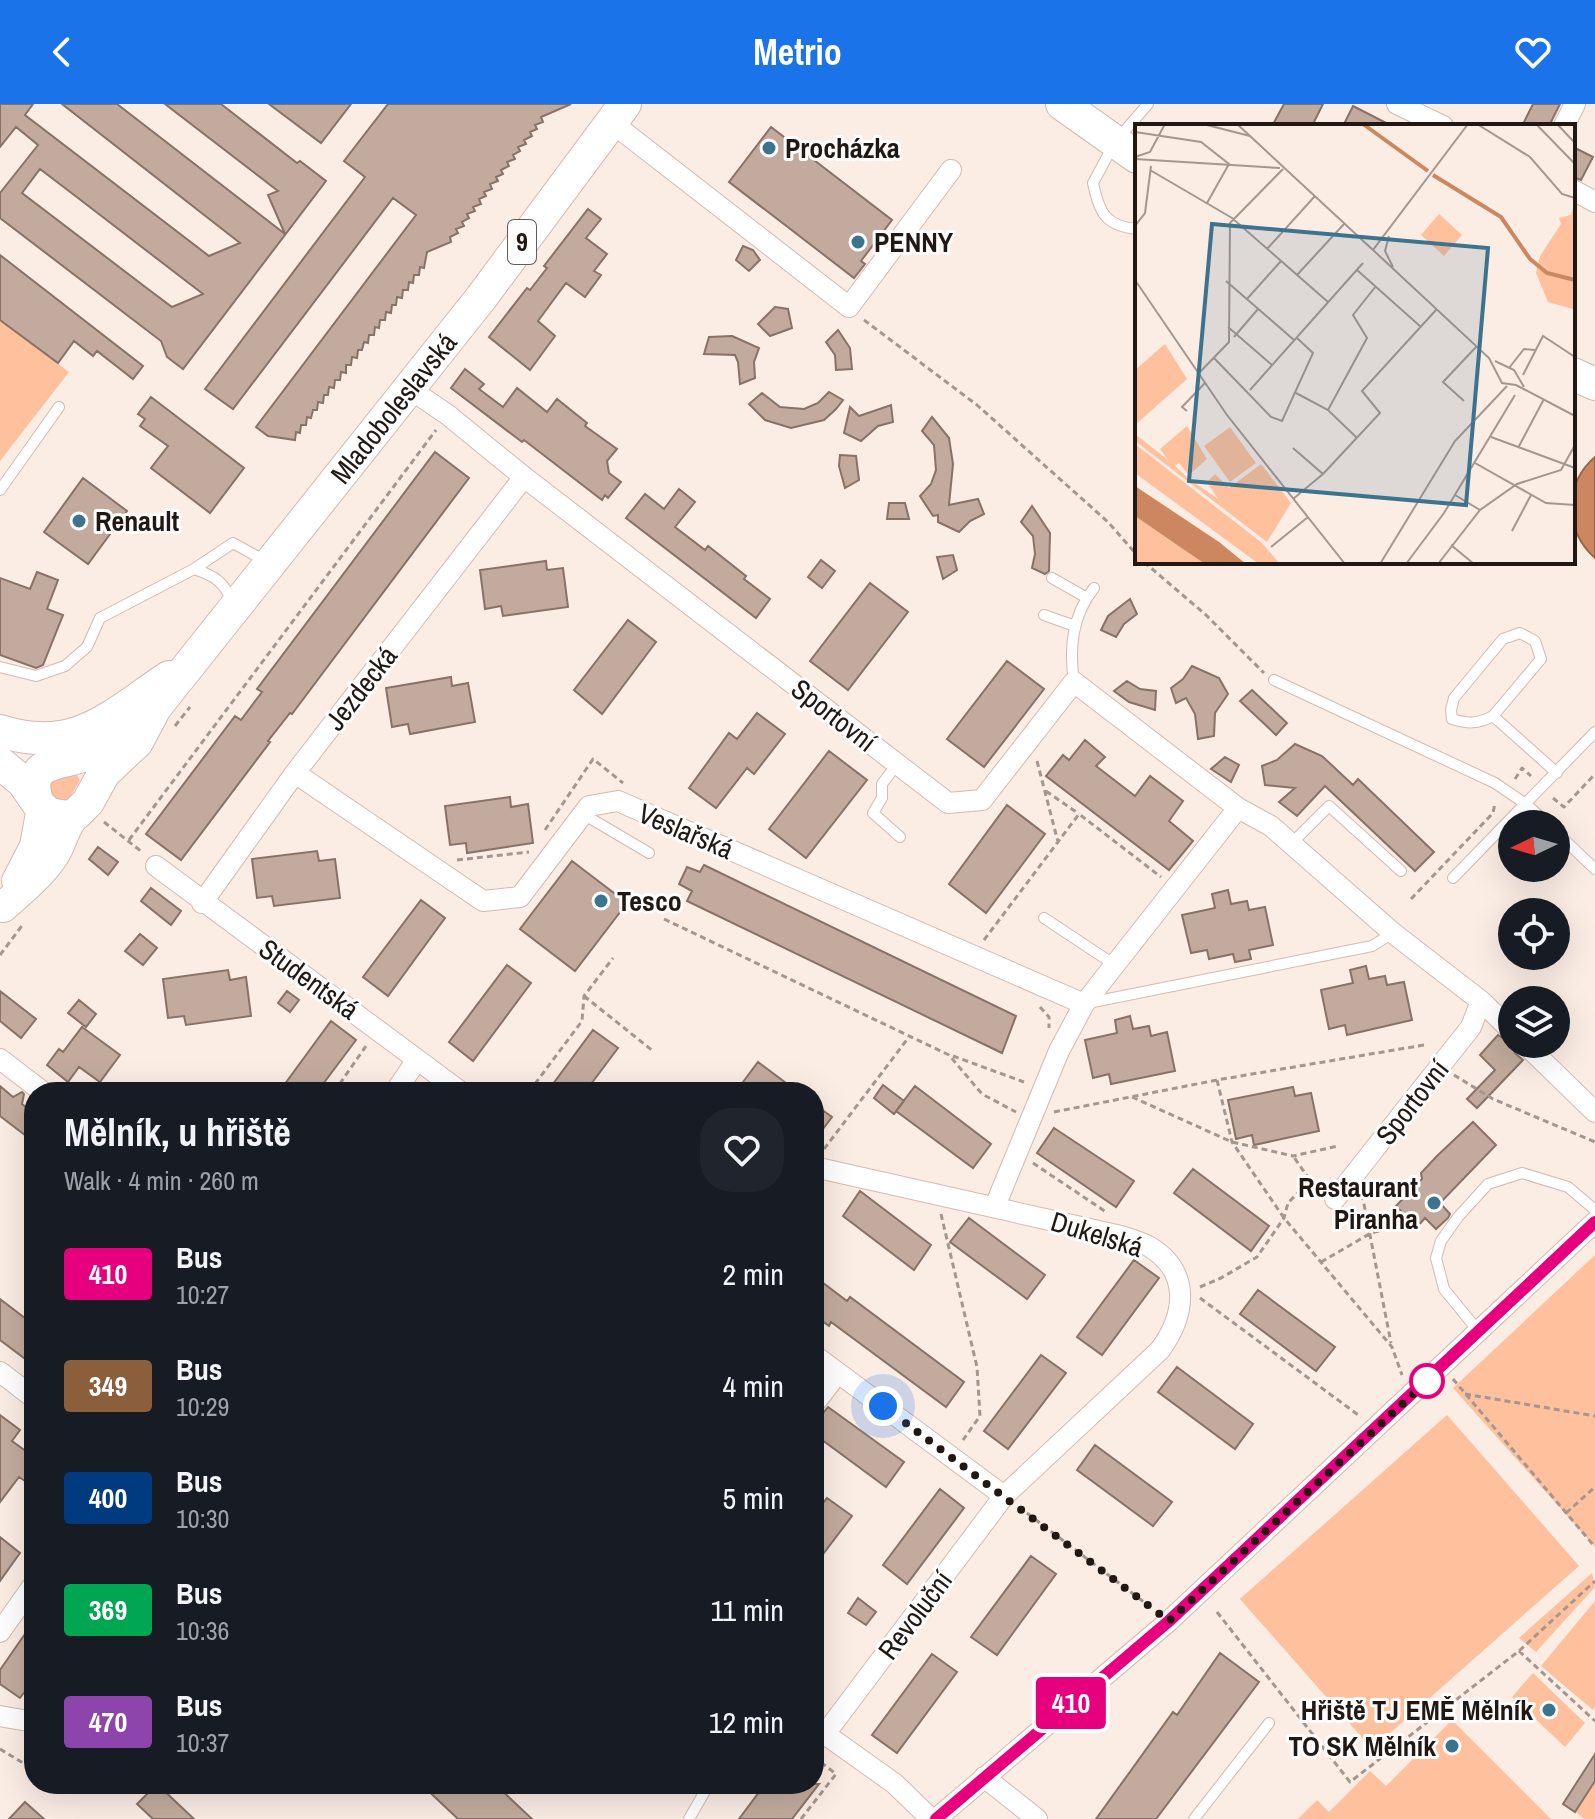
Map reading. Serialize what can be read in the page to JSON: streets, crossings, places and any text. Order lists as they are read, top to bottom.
{
  "streets": {
    "main road": ["9", "Mladoboleslavská"],
    "street": [
      "Jezdecká",
      "Sportovní",
      "Veslařská",
      "Studentská",
      "Dukelská",
      "Revoluční"
    ]
  },
  "crossings": [
    ["9", "Mladoboleslavská"],
    ["Mladoboleslavská", "Sportovní"],
    ["Jezdecká", "Sportovní"],
    ["Jezdecká", "Studentská"]
  ],
  "places": [
    "Procházka",
    "PENNY",
    "Renault",
    "Tesco",
    "Restaurant Piranha",
    "Hřiště TJ EMĚ Mělník",
    "TO SK Mělník"
  ],
  "lines": ["bus line 410"],
  "north": "left",
  "page": {
    "header": "Metrio",
    "on_map": "410",
    "heading": ["Mělník, u hřiště", "Walk · 4 min · 260 m"],
    "list": [
      {
        "mark": "410",
        "name": "Bus",
        "note": "10:27",
        "value": "2 min"
      },
      {
        "mark": "349",
        "name": "Bus",
        "note": "10:29",
        "value": "4 min"
      },
      {
        "mark": "400",
        "name": "Bus",
        "note": "10:30",
        "value": "5 min"
      },
      {
        "mark": "369",
        "name": "Bus",
        "note": "10:36",
        "value": "11 min"
      },
      {
        "mark": "470",
        "name": "Bus",
        "note": "10:37",
        "value": "12 min"
      }
    ]
  }
}
